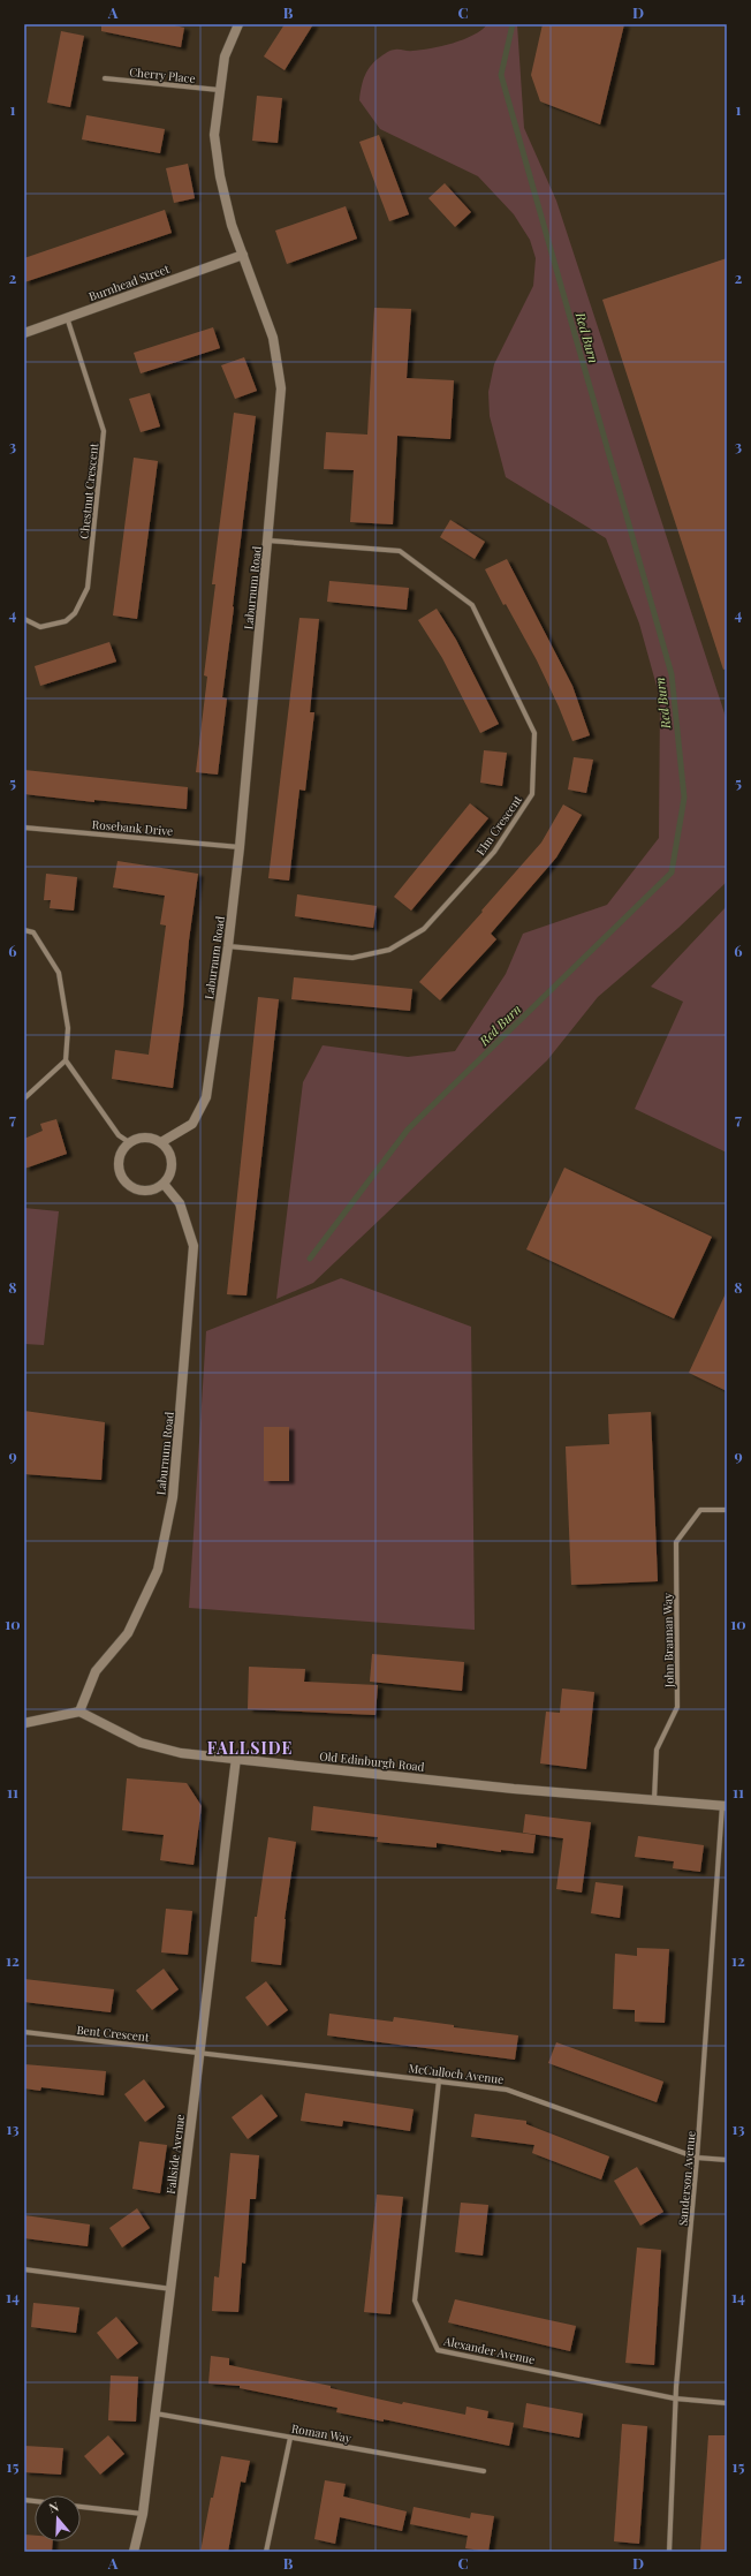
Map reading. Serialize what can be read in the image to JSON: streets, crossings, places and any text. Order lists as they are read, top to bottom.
{
  "streets": {
    "street": [
      "Cherry Place",
      "Burnhead Street",
      "Chestnut Crescent",
      "Laburnum Road",
      "Elm Crescent",
      "Rosebank Drive",
      "John Brannan Way",
      "Old Edinburgh Road",
      "Bent Crescent",
      "McCulloch Avenue",
      "Fallside Avenue",
      "Sanderson Avenue",
      "Alexander Avenue",
      "Roman Way"
    ]
  },
  "crossings": [
    ["Cherry Place", "Laburnum Road"],
    ["Burnhead Street", "Chestnut Crescent"],
    ["Burnhead Street", "Laburnum Road"],
    ["Laburnum Road", "Elm Crescent"],
    ["Laburnum Road", "Rosebank Drive"],
    ["Laburnum Road", "Old Edinburgh Road"],
    ["John Brannan Way", "Old Edinburgh Road"],
    ["Old Edinburgh Road", "Fallside Avenue"],
    ["Old Edinburgh Road", "Sanderson Avenue"],
    ["Bent Crescent", "McCulloch Avenue"],
    ["Bent Crescent", "Fallside Avenue"],
    ["McCulloch Avenue", "Fallside Avenue"],
    ["McCulloch Avenue", "Sanderson Avenue"],
    ["McCulloch Avenue", "Alexander Avenue"],
    ["Fallside Avenue", "Roman Way"],
    ["Sanderson Avenue", "Alexander Avenue"]
  ],
  "districts": ["FALLSIDE"],
  "water": ["Red Burn"],
  "north": "top",
  "grid": {
    "columns": [
      "A",
      "B",
      "C",
      "D"
    ],
    "rows": [
      "1",
      "2",
      "3",
      "4",
      "5",
      "6",
      "7",
      "8",
      "9",
      "10",
      "11",
      "12",
      "13",
      "14",
      "15"
    ]
  }
}
